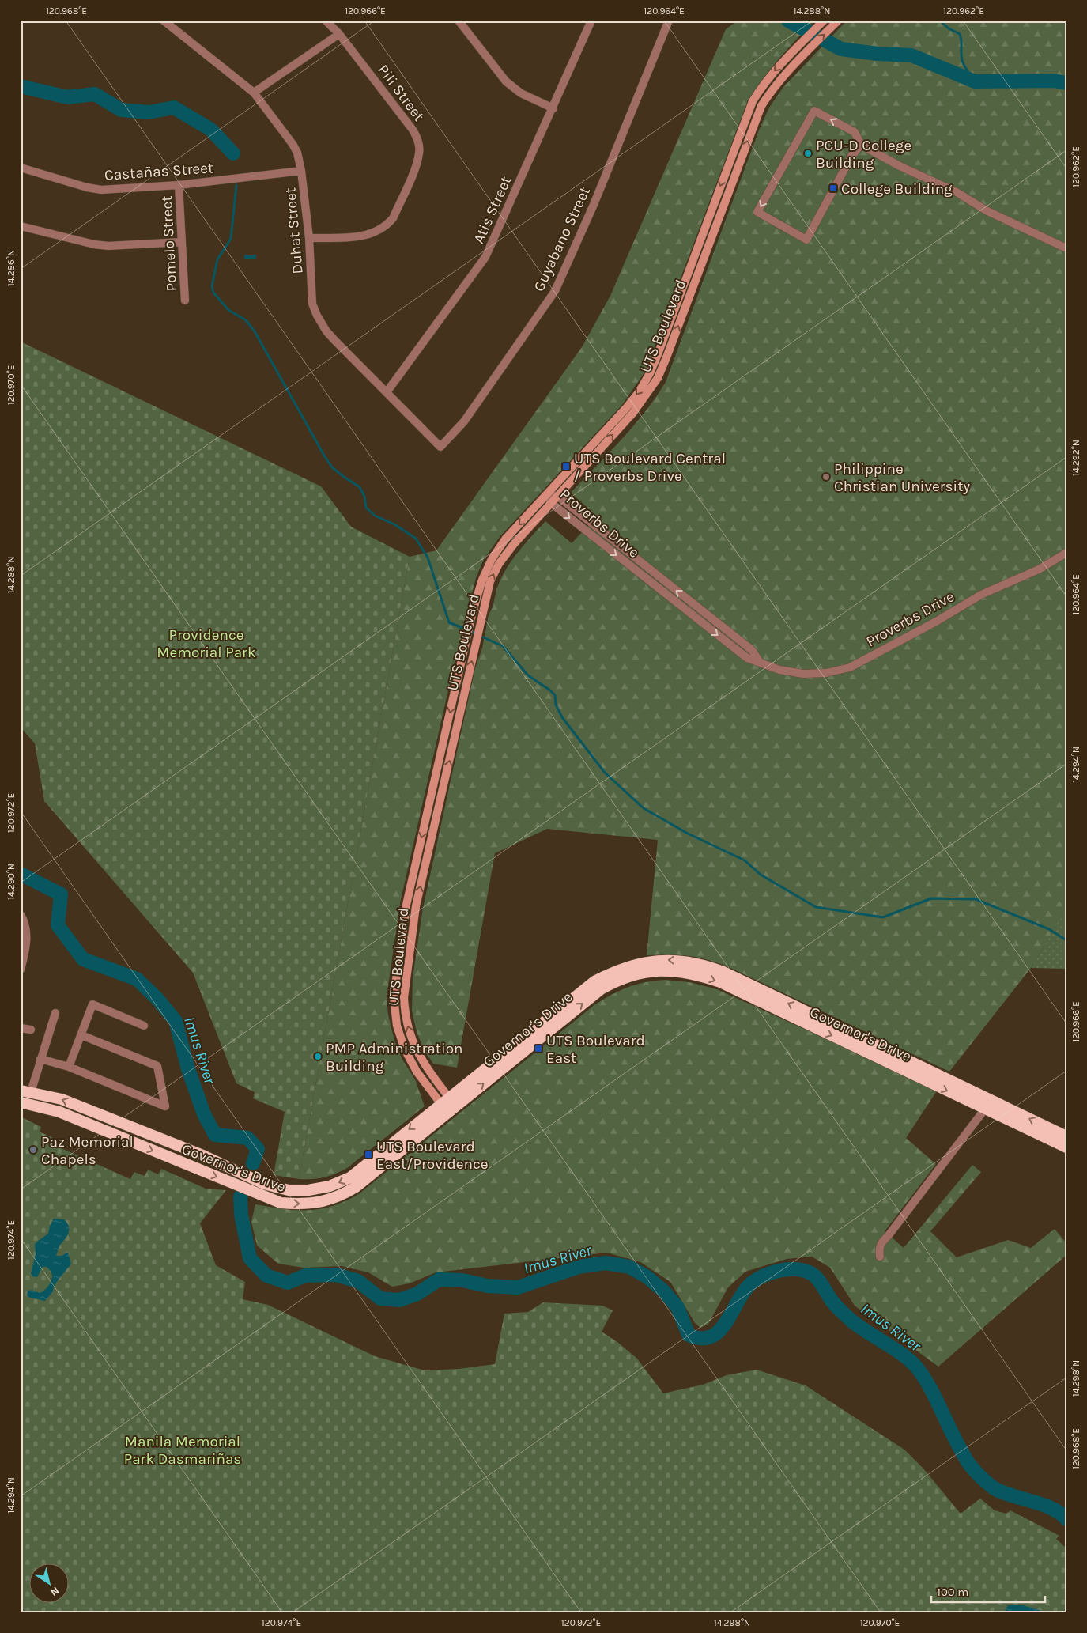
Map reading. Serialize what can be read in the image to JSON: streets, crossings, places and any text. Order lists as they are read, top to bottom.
{
  "streets": {
    "highway": ["Governor's Drive"],
    "main road": ["UTS Boulevard"],
    "street": [
      "Pili Street",
      "Castañas Street",
      "Atis Street",
      "Duhat Street",
      "Guyabano Street",
      "Pomelo Street",
      "Proverbs Drive"
    ]
  },
  "crossings": [
    ["Pili Street", "Duhat Street"],
    ["Castañas Street", "Duhat Street"],
    ["Castañas Street", "Pomelo Street"],
    ["Atis Street", "Duhat Street"],
    ["Duhat Street", "Guyabano Street"],
    ["UTS Boulevard", "Proverbs Drive"],
    ["UTS Boulevard", "Governor's Drive"]
  ],
  "water": ["Imus River"],
  "parks": ["Providence Memorial Park", "Manila Memorial Park Dasmariñas"],
  "places": {
    "other": [
      "PCU-D College Building",
      "Philippine Christian University",
      "PMP Administration Building",
      "Paz Memorial Chapels"
    ],
    "transit": [
      "College Building",
      "UTS Boulevard Central / Proverbs Drive",
      "UTS Boulevard East",
      "UTS Boulevard East/Providence"
    ]
  },
  "scale_bar": "100 m",
  "north": "bottom right",
  "coordinates": [
    "120.968°E",
    "120.966°E",
    "120.964°E",
    "14.288°N",
    "120.962°E",
    "14.286°N",
    "120.970°E",
    "14.292°N",
    "14.294°N",
    "120.972°E",
    "14.290°N",
    "120.974°E",
    "14.298°N"
  ]
}
